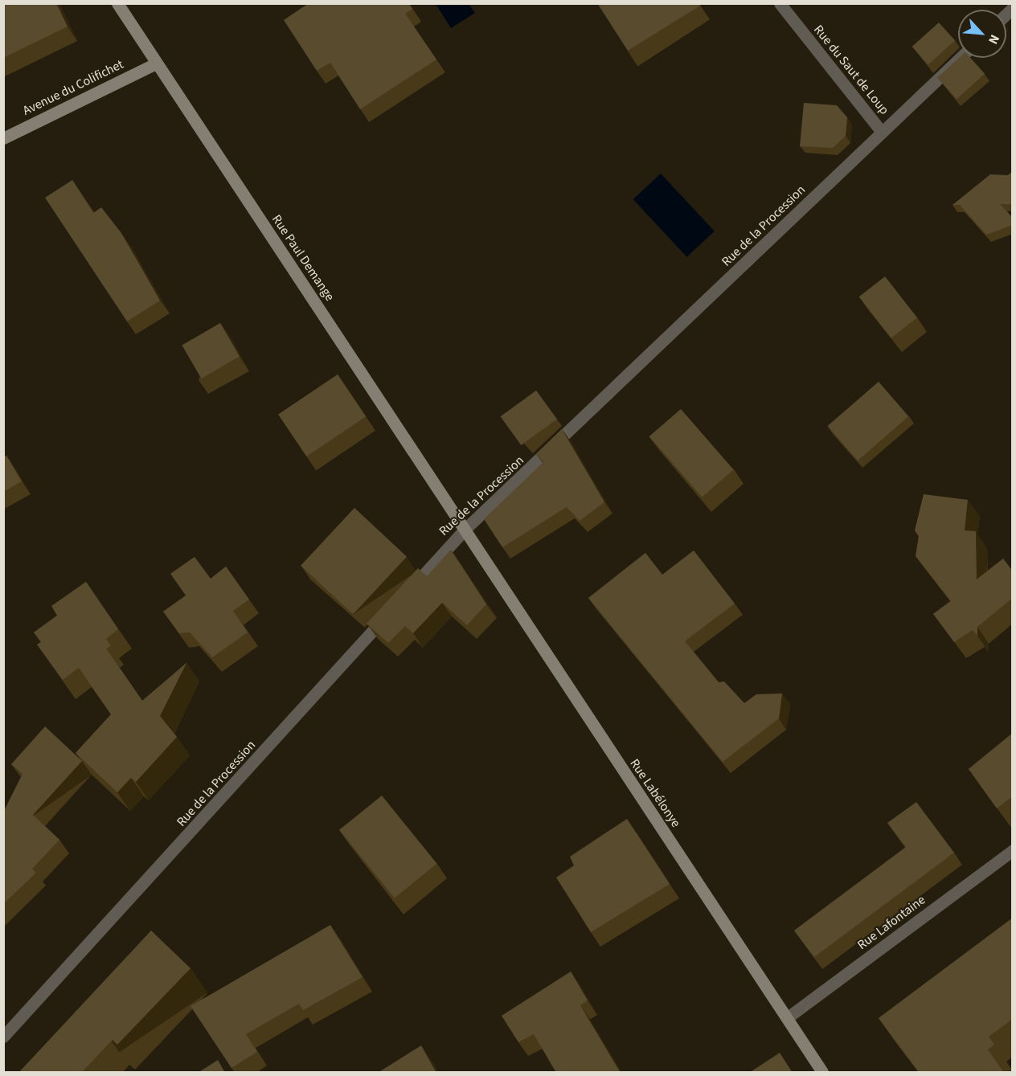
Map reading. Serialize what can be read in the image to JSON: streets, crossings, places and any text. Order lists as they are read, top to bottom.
{
  "streets": {
    "main road": ["Avenue du Colifichet", "Rue Paul Demange", "Rue Labélonye"],
    "street": ["Rue du Saut de Loup", "Rue de la Procession", "Rue Lafontaine"]
  },
  "crossings": [
    ["Rue du Saut de Loup", "Rue de la Procession"],
    ["Avenue du Colifichet", "Rue Paul Demange"],
    ["Rue de la Procession", "Rue Paul Demange"],
    ["Rue de la Procession", "Rue Labélonye"],
    ["Rue Paul Demange", "Rue Labélonye"],
    ["Rue Labélonye", "Rue Lafontaine"]
  ],
  "north": "bottom right"
}
